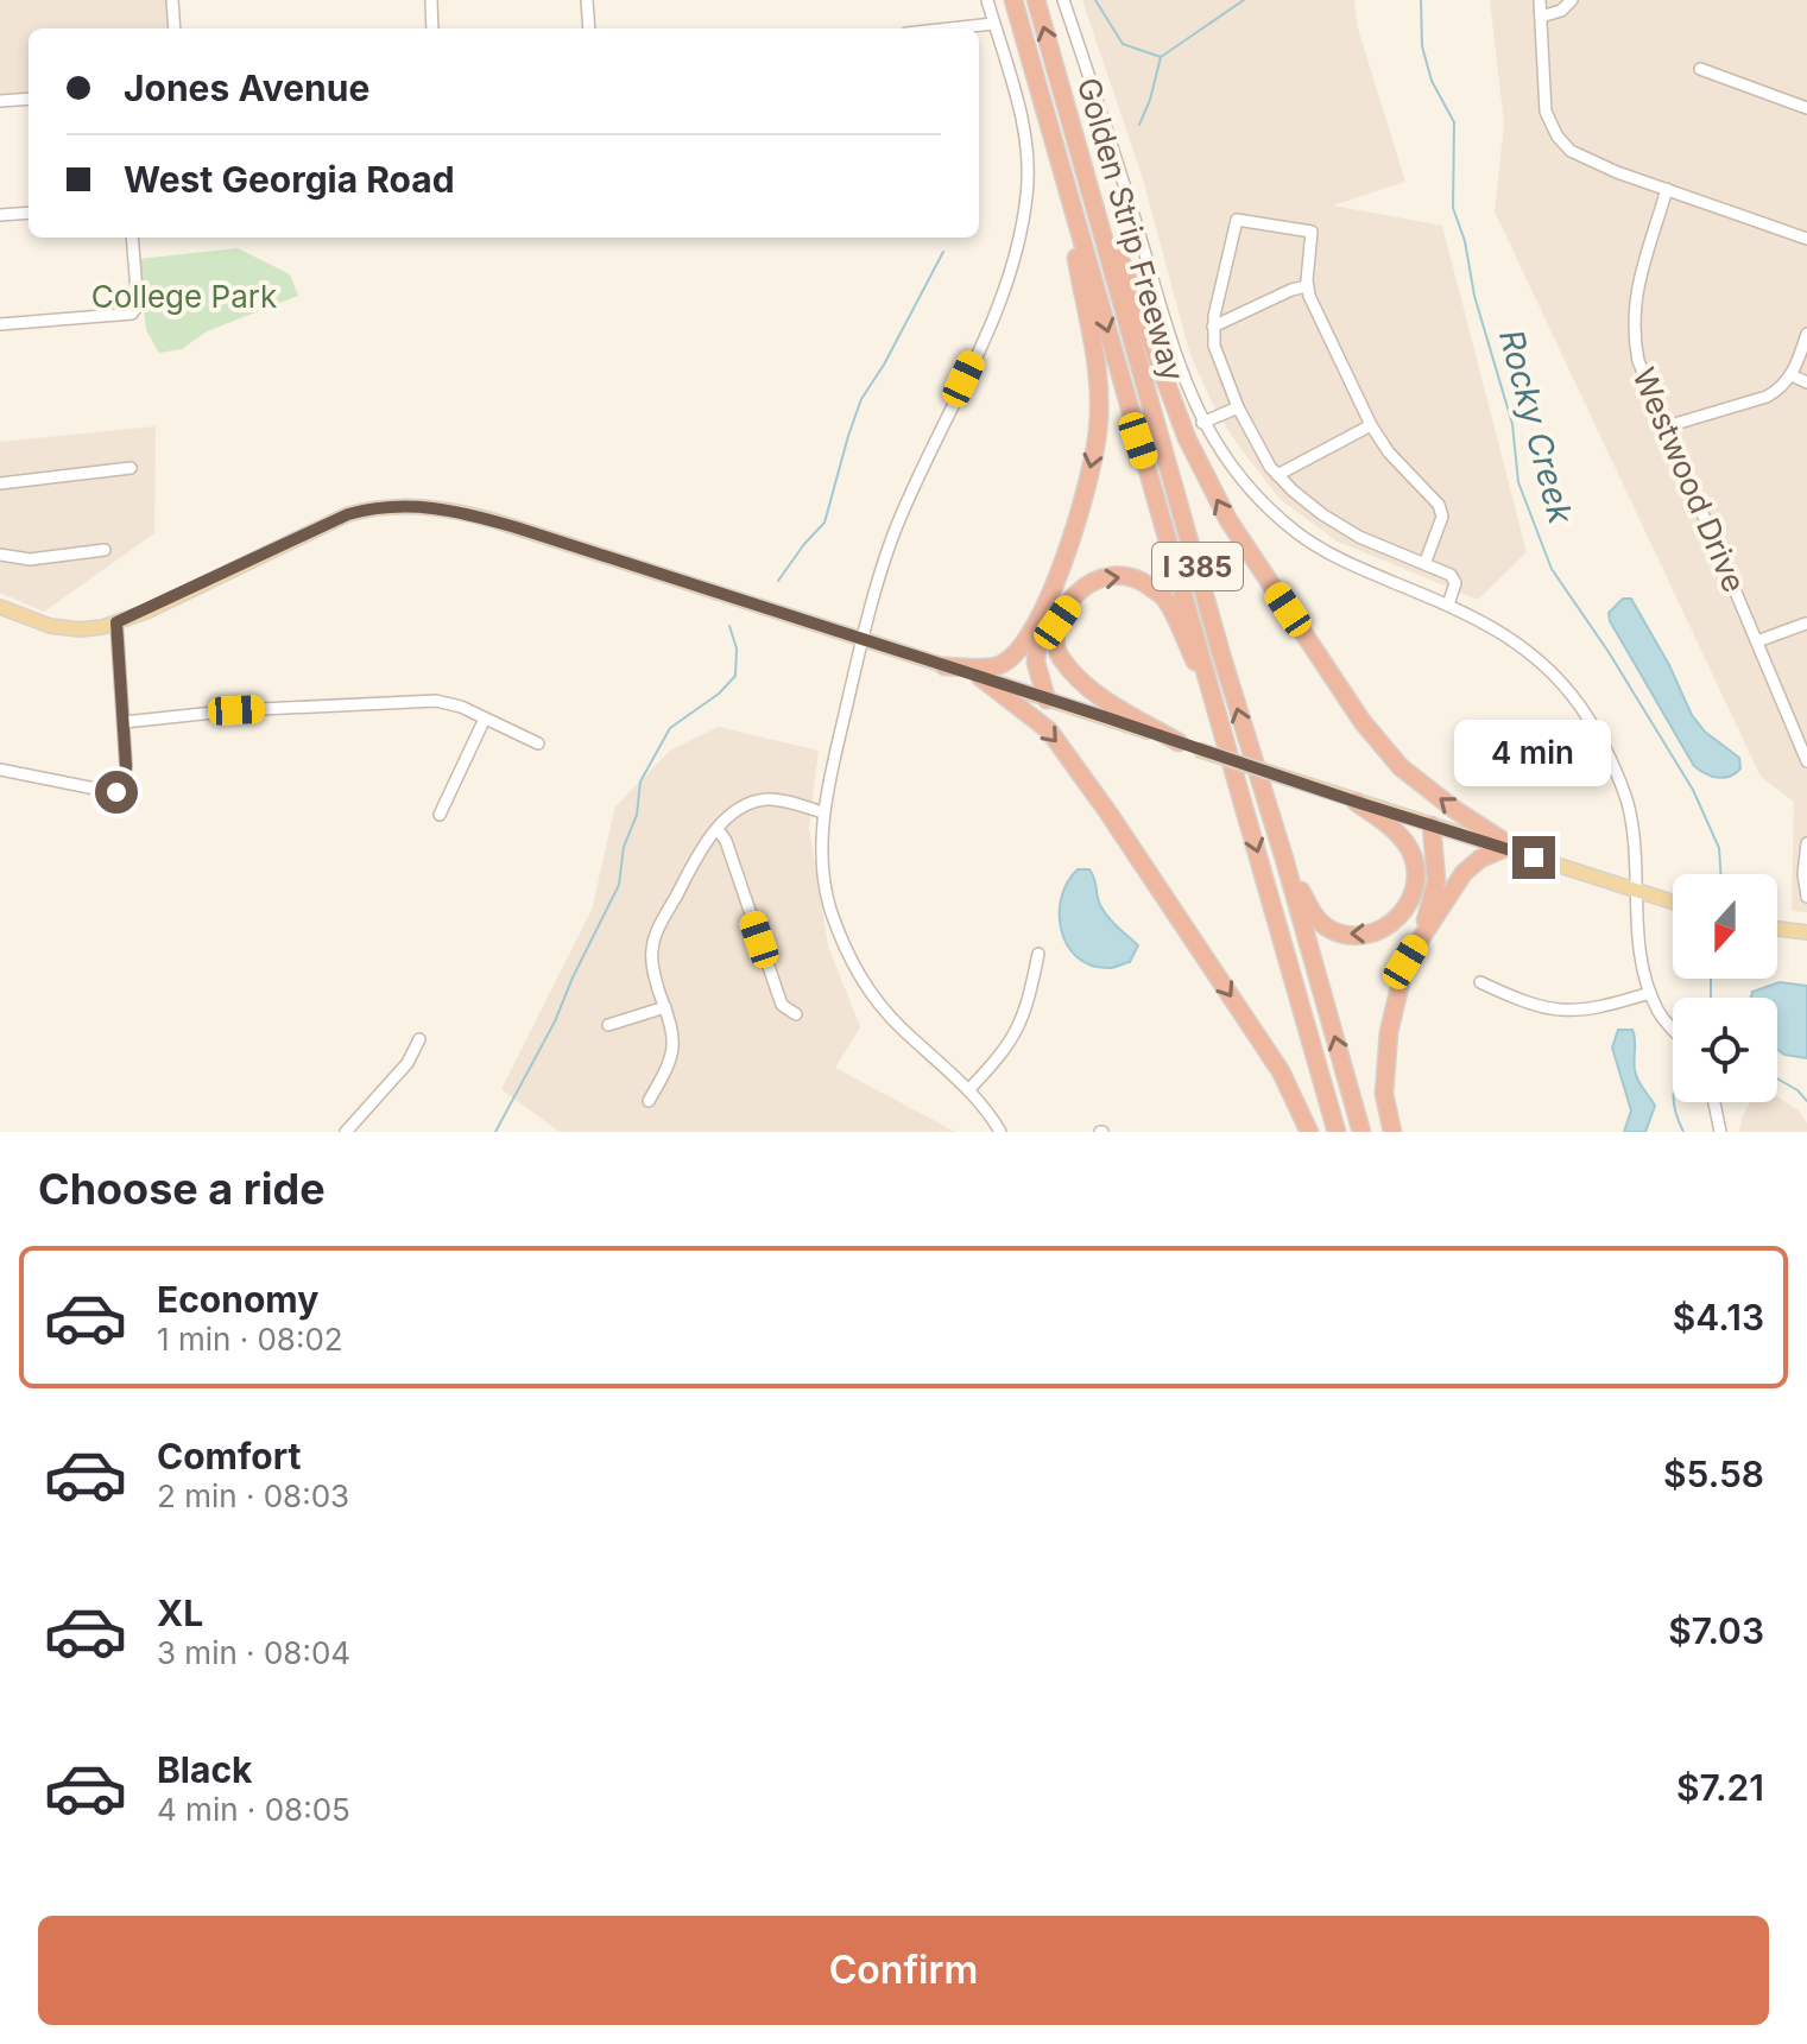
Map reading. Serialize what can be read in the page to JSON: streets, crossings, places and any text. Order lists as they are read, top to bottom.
{
  "streets": {
    "highway": ["Golden Strip Freeway", "I 385"],
    "street": ["Westwood Drive"]
  },
  "water": ["Rocky Creek"],
  "parks": ["College Park"],
  "north": "bottom",
  "page": {
    "banner": ["Jones Avenue", "West Georgia Road"],
    "bubble": "4 min",
    "heading": "Choose a ride",
    "list": [
      {
        "name": "Economy",
        "note": "1 min · 08:02",
        "value": "$4.13"
      },
      {
        "name": "Comfort",
        "note": "2 min · 08:03",
        "value": "$5.58"
      },
      {
        "name": "XL",
        "note": "3 min · 08:04",
        "value": "$7.03"
      },
      {
        "name": "Black",
        "note": "4 min · 08:05",
        "value": "$7.21"
      }
    ],
    "buttons": "Confirm"
  }
}
